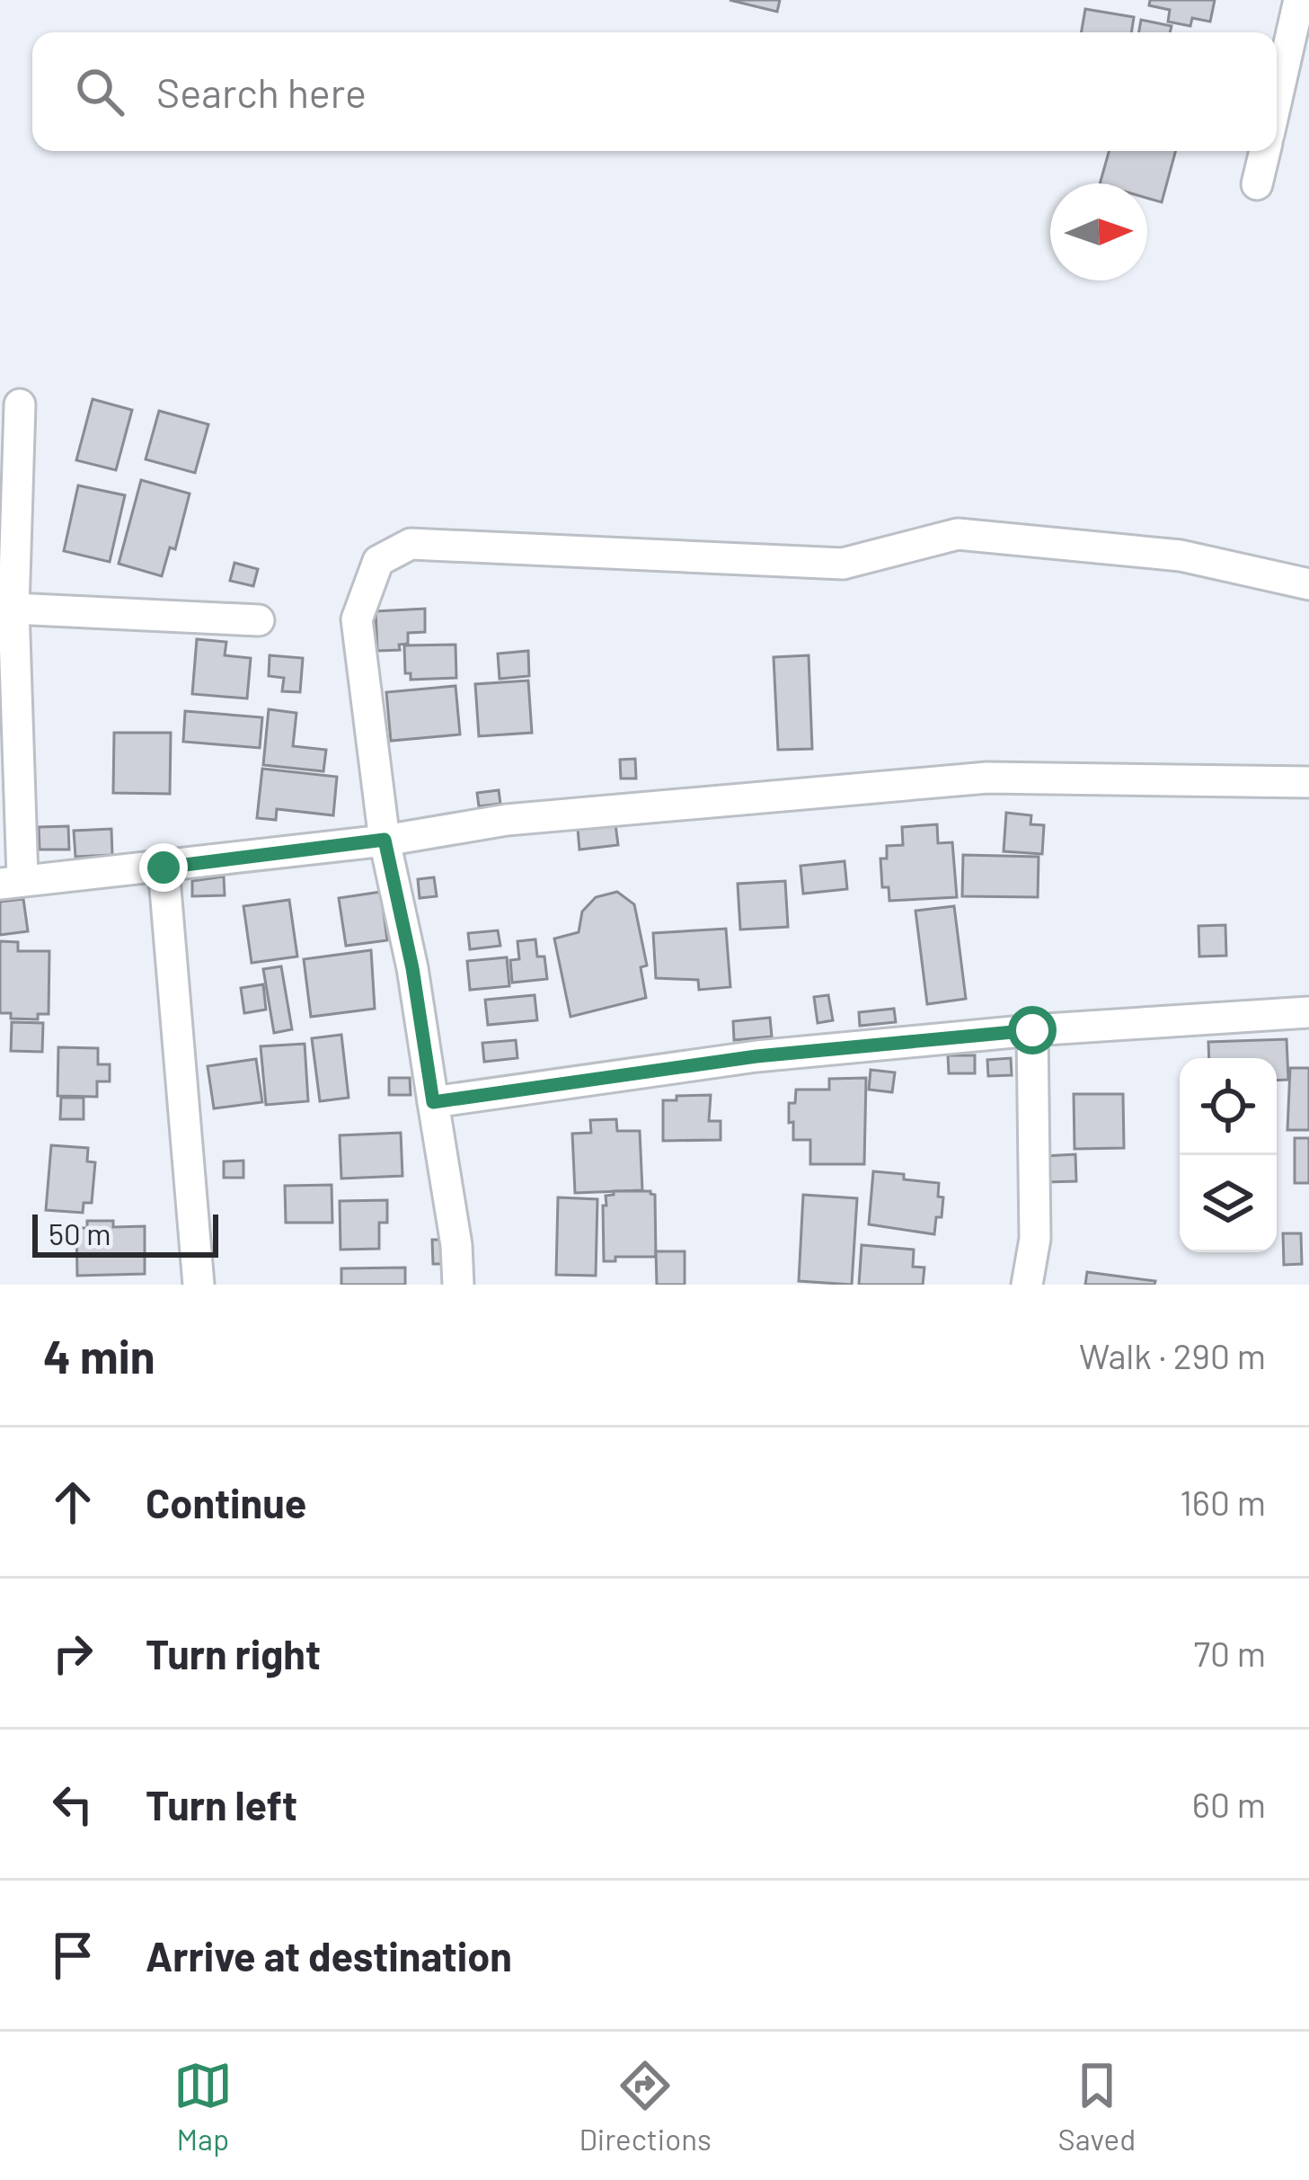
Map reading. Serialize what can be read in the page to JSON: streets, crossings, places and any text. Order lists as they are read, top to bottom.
{
  "scale_bar": "50 m",
  "north": "right",
  "page": {
    "search": "Search here",
    "scale": "50 m",
    "heading": ["4 min", "Walk · 290 m"],
    "list": [
      ["Continue", "160 m"],
      ["Turn right", "70 m"],
      ["Turn left", "60 m"],
      "Arrive at destination"
    ],
    "nav": ["Map", "Directions", "Saved"]
  }
}
